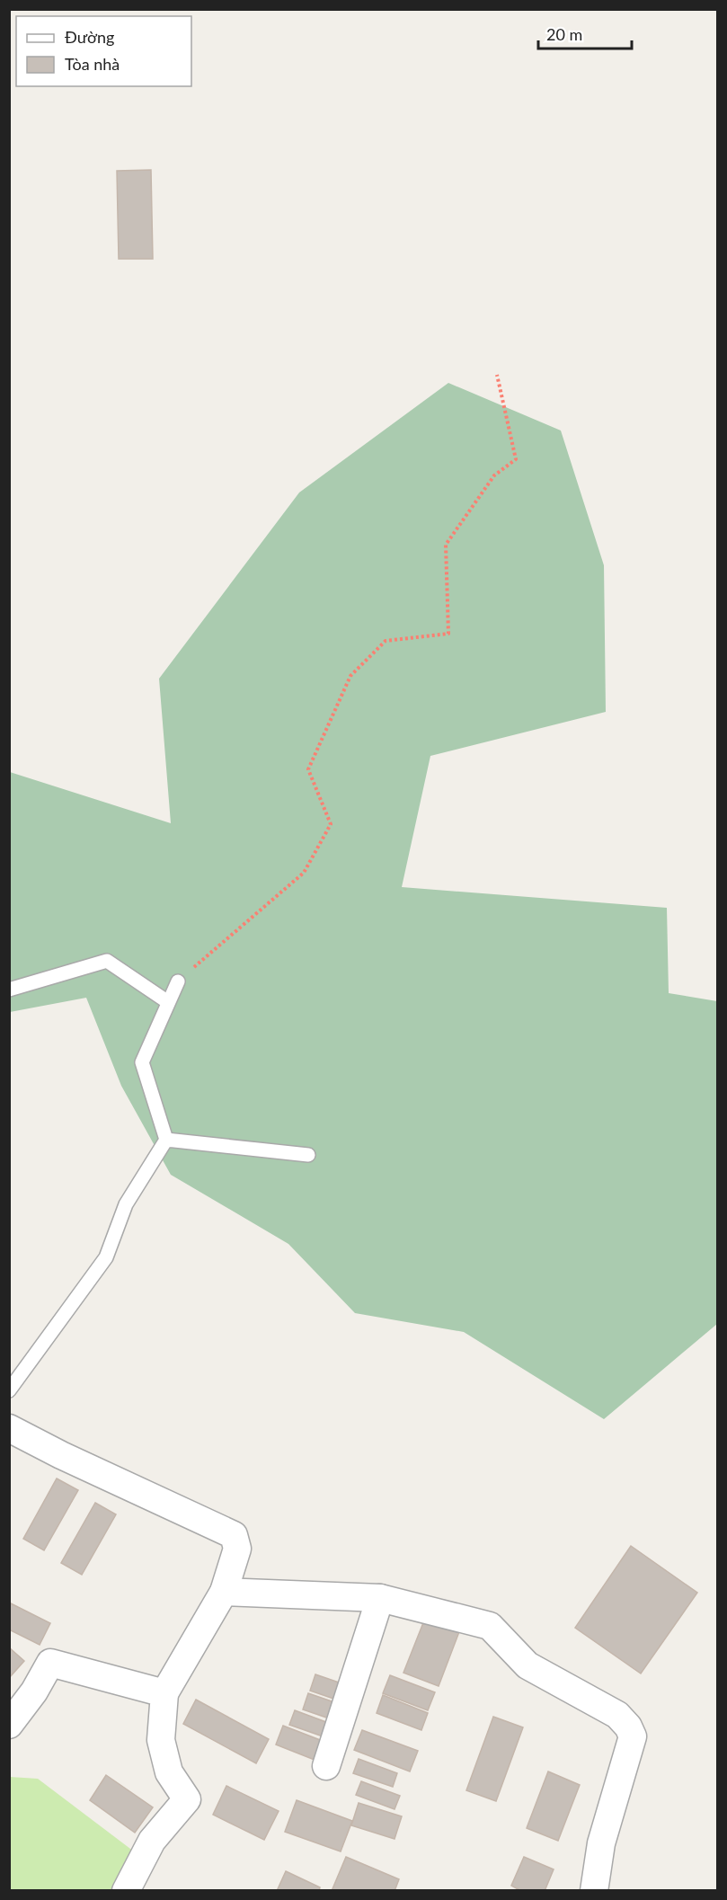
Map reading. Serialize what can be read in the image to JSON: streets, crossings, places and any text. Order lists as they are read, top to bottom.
{
  "legend": ["Đường", "Tòa nhà"],
  "scale_bar": "20 m"
}
